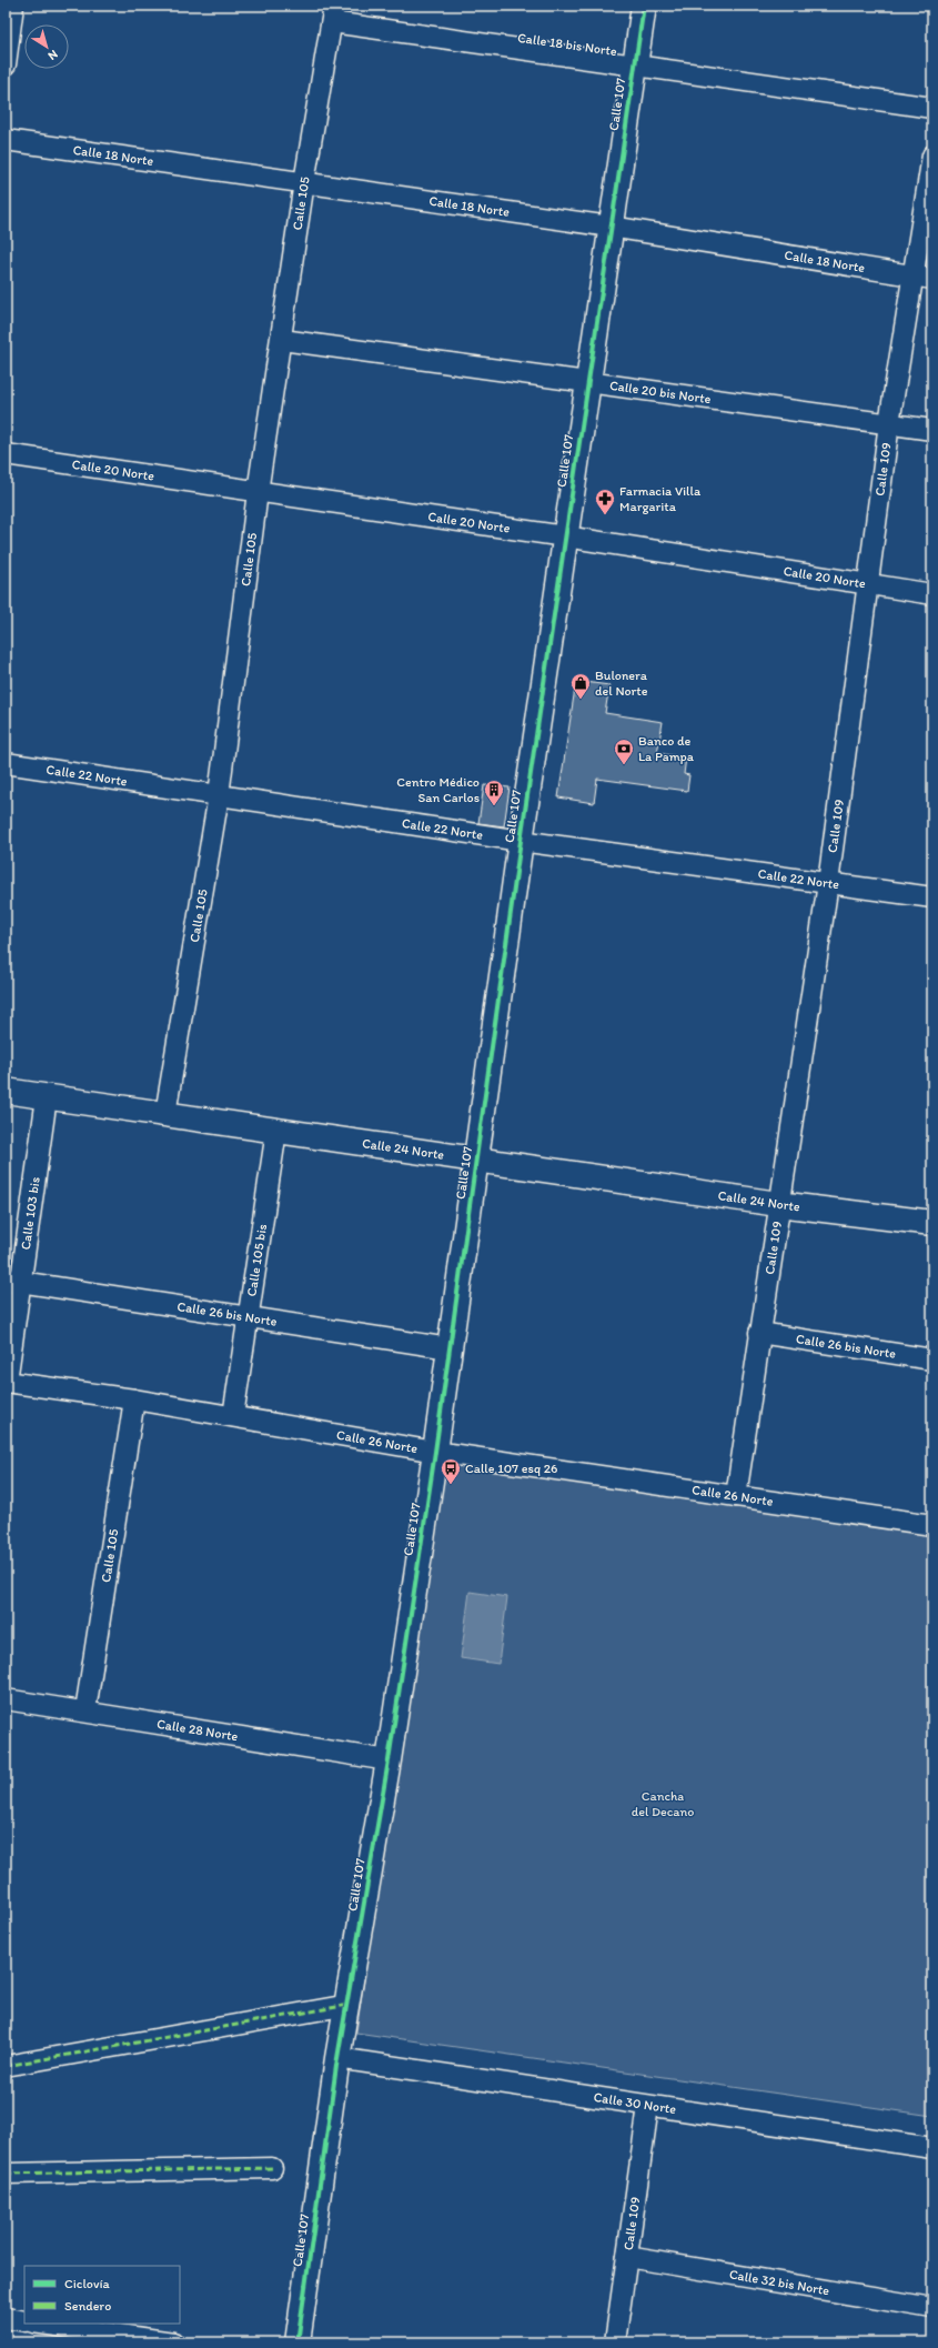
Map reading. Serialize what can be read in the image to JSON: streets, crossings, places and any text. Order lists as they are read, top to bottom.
{
  "streets": {
    "street": [
      "Calle 18 bis Norte",
      "Calle 107",
      "Calle 18 Norte",
      "Calle 105",
      "Calle 20 bis Norte",
      "Calle 109",
      "Calle 20 Norte",
      "Calle 22 Norte",
      "Calle 24 Norte",
      "Calle 103 bis",
      "Calle 105 bis",
      "Calle 26 bis Norte",
      "Calle 26 Norte",
      "Calle 28 Norte",
      "Calle 30 Norte",
      "Calle 32 bis Norte"
    ]
  },
  "crossings": [
    ["Calle 18 bis Norte", "Calle 107"],
    ["Calle 18 bis Norte", "Calle 105"],
    ["Calle 107", "Calle 18 Norte"],
    ["Calle 107", "Calle 20 bis Norte"],
    ["Calle 107", "Calle 20 Norte"],
    ["Calle 107", "Calle 22 Norte"],
    ["Calle 107", "Calle 24 Norte"],
    ["Calle 107", "Calle 26 bis Norte"],
    ["Calle 107", "Calle 26 Norte"],
    ["Calle 107", "Calle 28 Norte"],
    ["Calle 107", "Calle 30 Norte"],
    ["Calle 18 Norte", "Calle 105"],
    ["Calle 18 Norte", "Calle 109"],
    ["Calle 105", "Calle 20 bis Norte"],
    ["Calle 105", "Calle 20 Norte"],
    ["Calle 105", "Calle 22 Norte"],
    ["Calle 105", "Calle 24 Norte"],
    ["Calle 105", "Calle 26 Norte"],
    ["Calle 105", "Calle 28 Norte"],
    ["Calle 20 bis Norte", "Calle 109"],
    ["Calle 109", "Calle 20 Norte"],
    ["Calle 109", "Calle 22 Norte"],
    ["Calle 109", "Calle 24 Norte"],
    ["Calle 109", "Calle 26 bis Norte"],
    ["Calle 109", "Calle 26 Norte"],
    ["Calle 109", "Calle 30 Norte"],
    ["Calle 109", "Calle 32 bis Norte"],
    ["Calle 24 Norte", "Calle 103 bis"],
    ["Calle 24 Norte", "Calle 105 bis"],
    ["Calle 103 bis", "Calle 26 bis Norte"],
    ["Calle 103 bis", "Calle 26 Norte"],
    ["Calle 105 bis", "Calle 26 bis Norte"],
    ["Calle 105 bis", "Calle 26 Norte"]
  ],
  "parks": ["Cancha del Decano"],
  "places": {
    "pharmacy": ["Farmacia Villa Margarita"],
    "shop": ["Bulonera del Norte"],
    "bank": ["Banco de La Pampa"],
    "building": ["Centro Médico San Carlos"],
    "bus stop": ["Calle 107 esq 26"]
  },
  "legend": ["Ciclovía", "Sendero"],
  "north": "bottom right"
}
